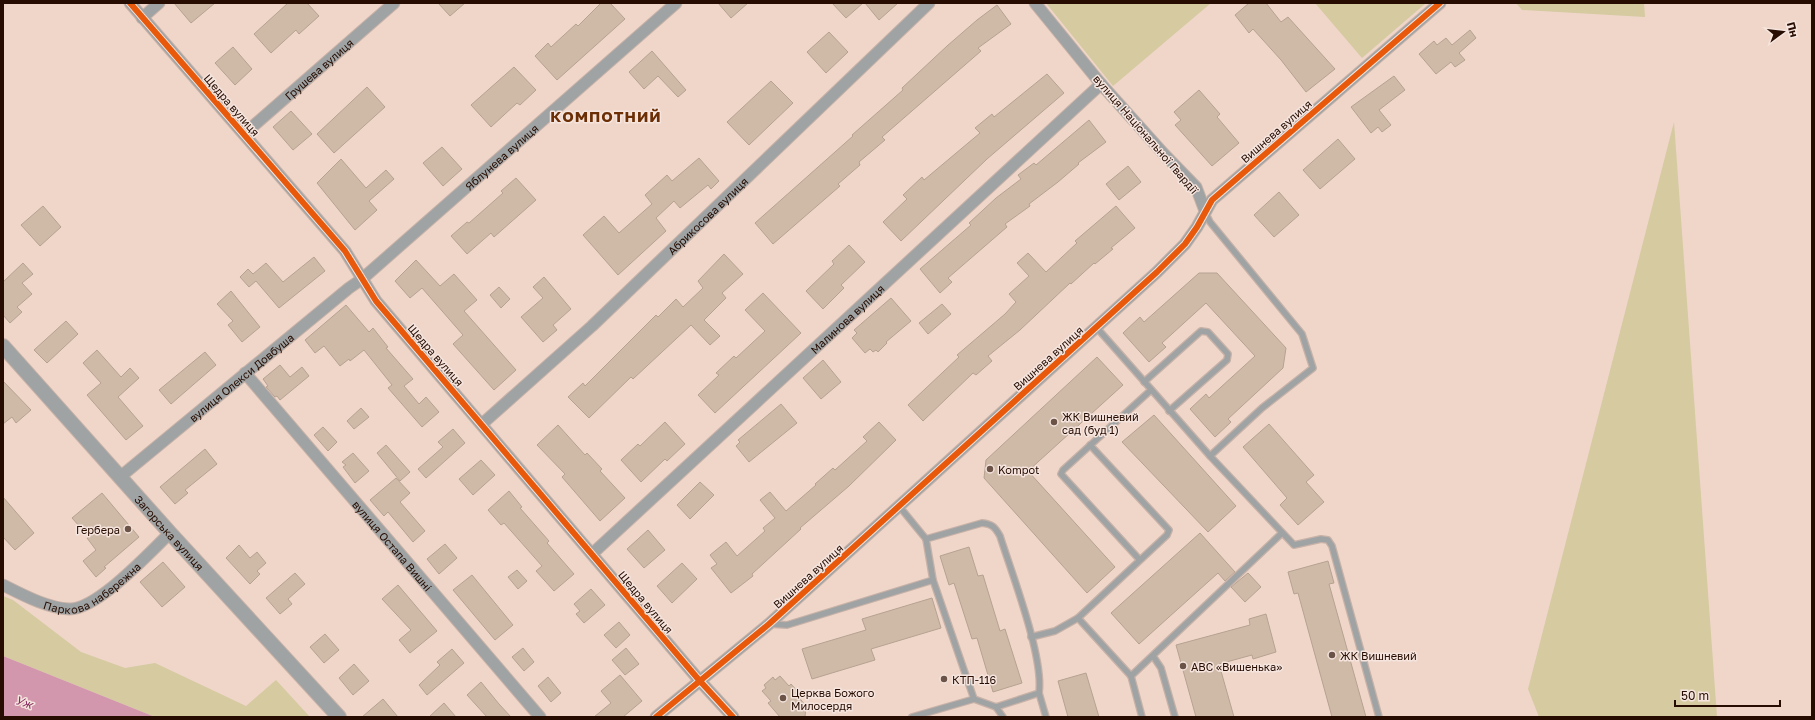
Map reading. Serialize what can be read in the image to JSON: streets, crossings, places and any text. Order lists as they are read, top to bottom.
{
  "streets": {
    "street": [
      "Грушева вулиця",
      "Щедра вулиця",
      "Вишнева вулиця",
      "вулиця Національної Гвардії",
      "Яблунева вулиця",
      "Абрикосова вулиця",
      "Малинова вулиця",
      "вулиця Олекси Довбуша",
      "Загорська вулиця",
      "вулиця Остапа Вишні",
      "Паркова набережна"
    ]
  },
  "crossings": [
    ["Грушева вулиця", "Щедра вулиця"],
    ["Щедра вулиця", "Вишнева вулиця"],
    ["Щедра вулиця", "Яблунева вулиця"],
    ["Щедра вулиця", "Абрикосова вулиця"],
    ["Щедра вулиця", "Малинова вулиця"],
    ["Щедра вулиця", "вулиця Олекси Довбуша"],
    ["Вишнева вулиця", "вулиця Національної Гвардії"],
    ["вулиця Національної Гвардії", "Малинова вулиця"],
    ["Яблунева вулиця", "вулиця Олекси Довбуша"],
    ["вулиця Олекси Довбуша", "Загорська вулиця"],
    ["вулиця Олекси Довбуша", "вулиця Остапа Вишні"],
    ["Загорська вулиця", "Паркова набережна"]
  ],
  "districts": ["КОМПОТНИЙ"],
  "water": ["Уж"],
  "places": [
    "ЖК Вишневий сад (буд 1)",
    "Kompot",
    "Гербера",
    "ЖК Вишневий",
    "ABC «Вишенька»",
    "КТП-116",
    "Церква Божого Милосердя"
  ],
  "scale_bar": "50 m",
  "north": "right"
}
